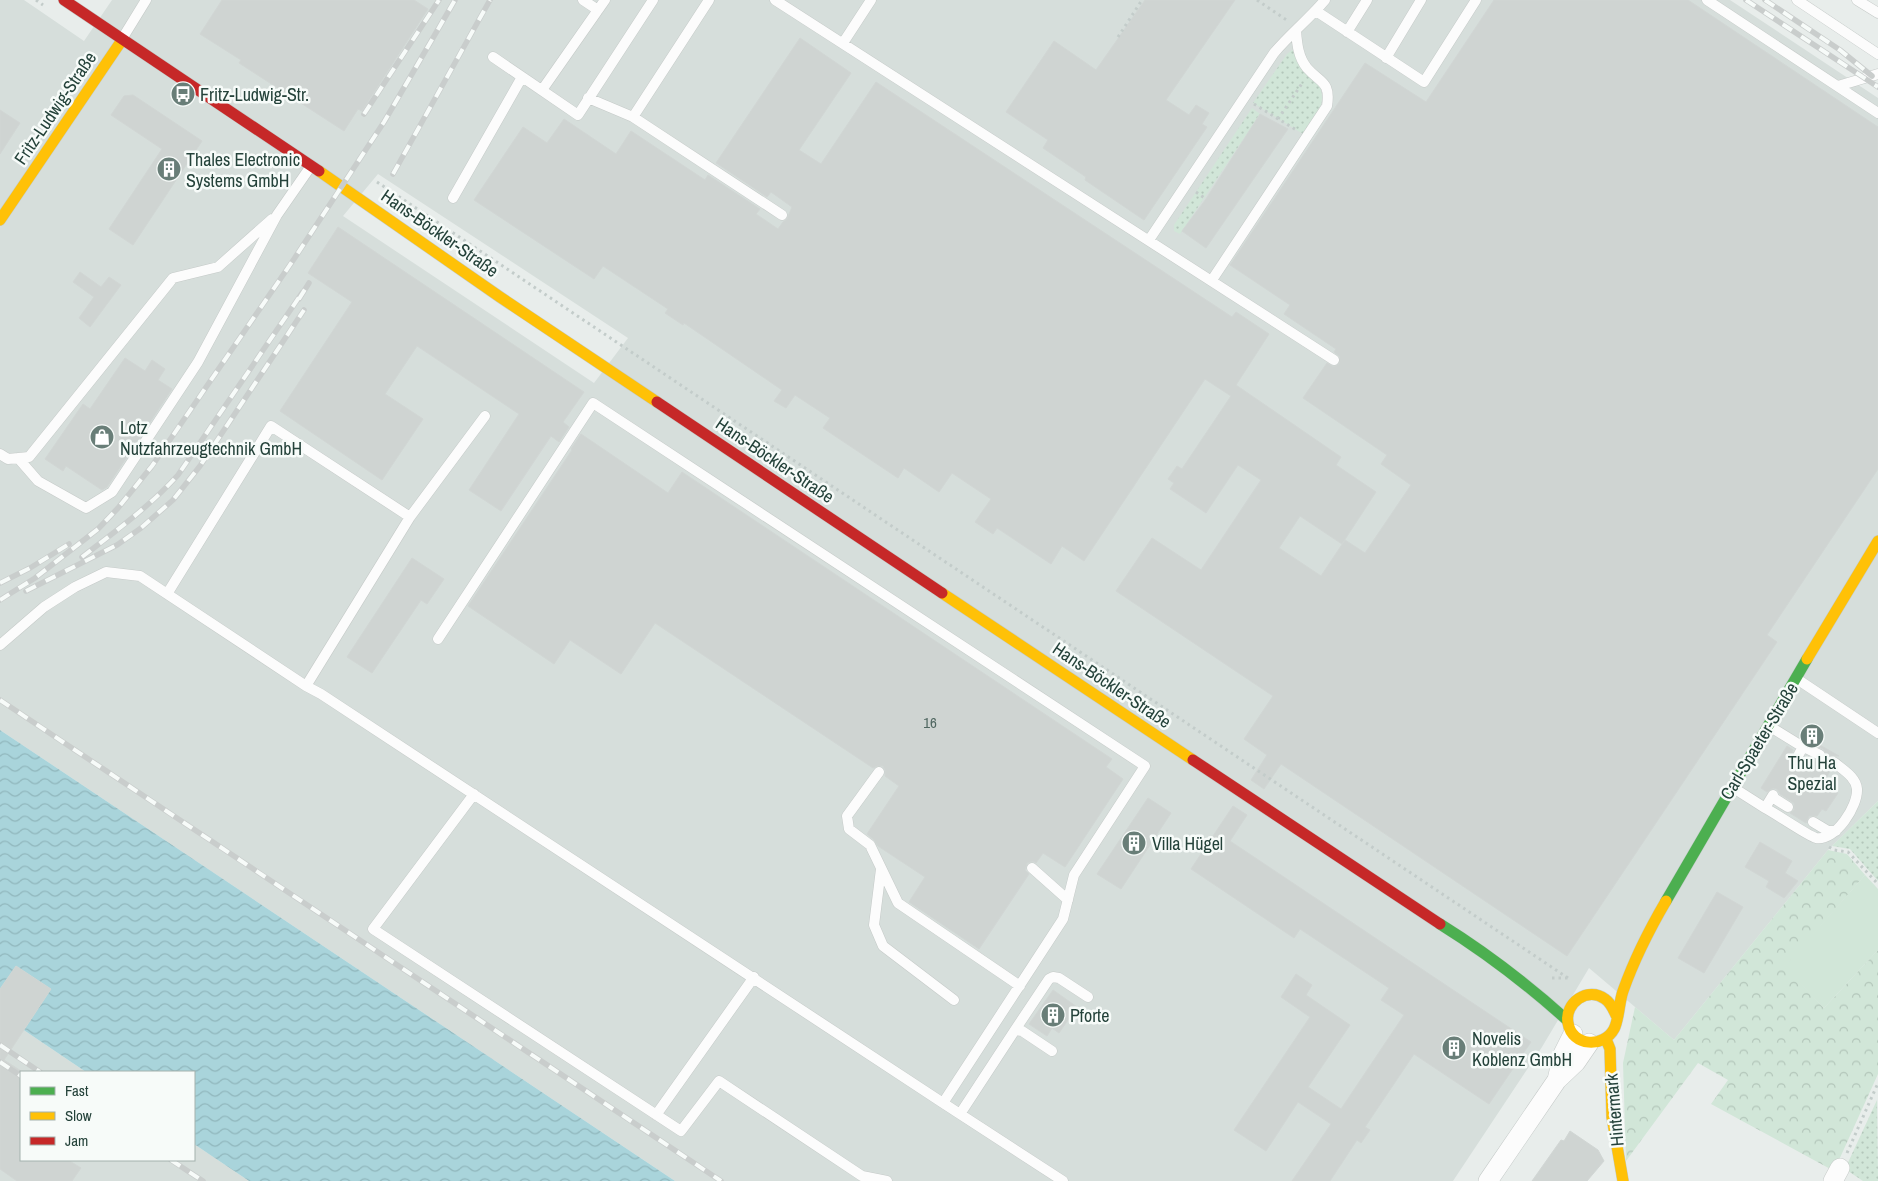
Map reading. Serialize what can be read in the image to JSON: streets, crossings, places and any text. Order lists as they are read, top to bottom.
{
  "streets": {
    "main road": [
      "Fritz-Ludwig-Straße",
      "Hans-Böckler-Straße",
      "Carl-Spaeter-Straße",
      "Hintermark"
    ]
  },
  "crossings": [
    ["Fritz-Ludwig-Straße", "Hans-Böckler-Straße"],
    ["Hans-Böckler-Straße", "Carl-Spaeter-Straße"],
    ["Hans-Böckler-Straße", "Hintermark"],
    ["Carl-Spaeter-Straße", "Hintermark"]
  ],
  "places": {
    "bus stop": ["Fritz-Ludwig-Str."],
    "building": [
      "Thales Electronic Systems GmbH",
      "Thu Ha Spezial",
      "Villa Hügel",
      "Pforte",
      "Novelis Koblenz GmbH"
    ],
    "shop": ["Lotz Nutzfahrzeugtechnik GmbH"]
  },
  "house_numbers": ["16"],
  "legend": ["Fast", "Slow", "Jam"]
}
